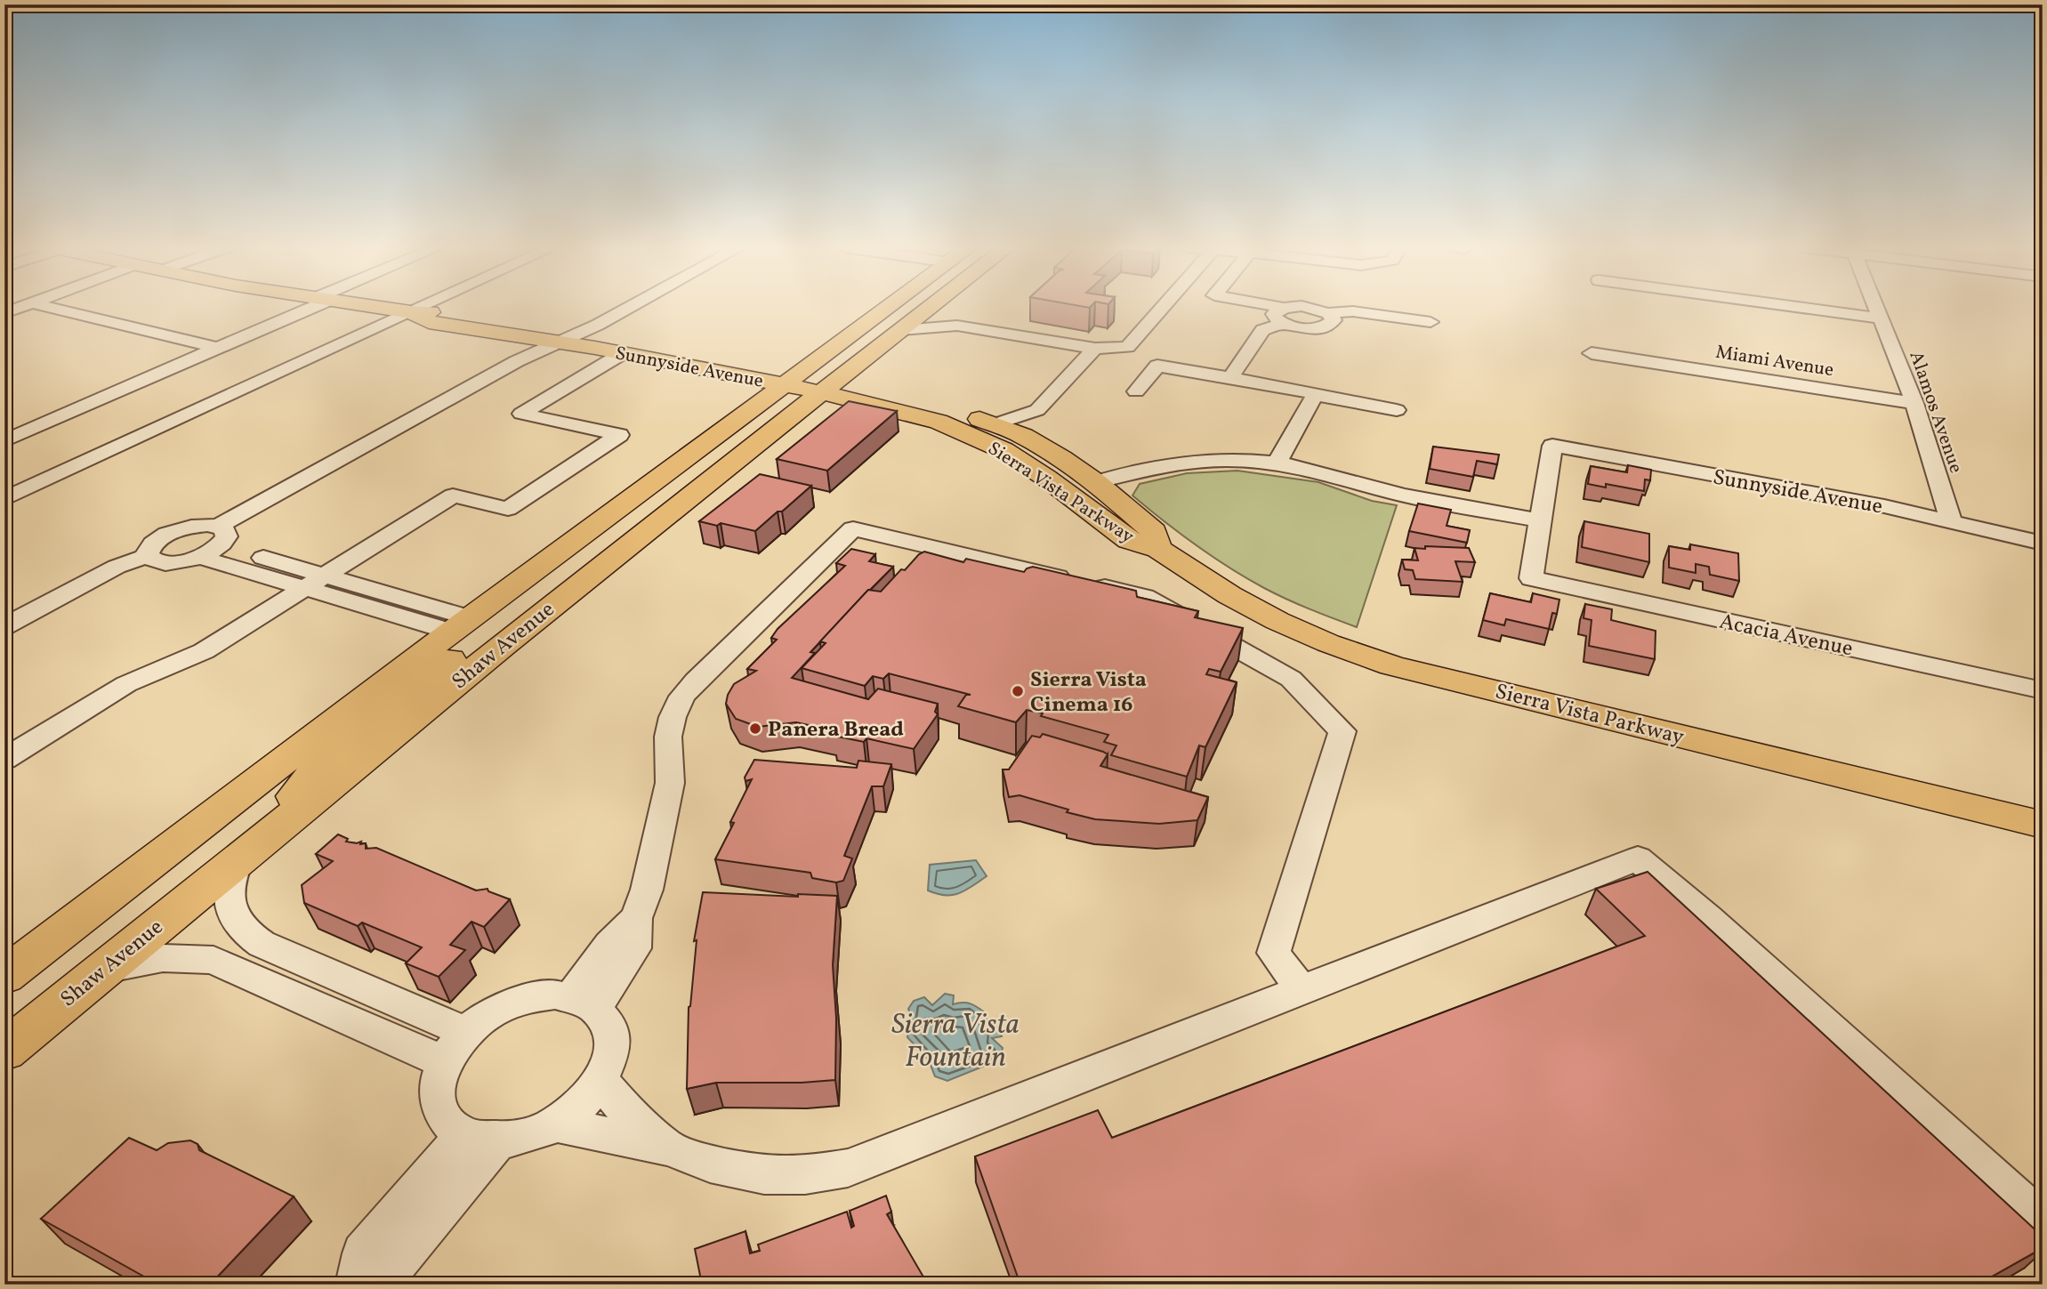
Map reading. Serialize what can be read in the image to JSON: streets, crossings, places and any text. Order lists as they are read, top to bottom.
{
  "streets": {
    "main road": ["Sunnyside Avenue", "Sierra Vista Parkway", "Shaw Avenue"],
    "street": ["Miami Avenue", "Alamos Avenue", "Acacia Avenue"]
  },
  "crossings": [
    ["Miami Avenue", "Alamos Avenue"],
    ["Sunnyside Avenue", "Alamos Avenue"],
    ["Sunnyside Avenue", "Sierra Vista Parkway"],
    ["Sunnyside Avenue", "Acacia Avenue"],
    ["Sunnyside Avenue", "Shaw Avenue"],
    ["Sierra Vista Parkway", "Shaw Avenue"]
  ],
  "water": ["Sierra Vista Fountain"],
  "places": ["Sierra Vista Cinema 16", "Panera Bread"]
}
